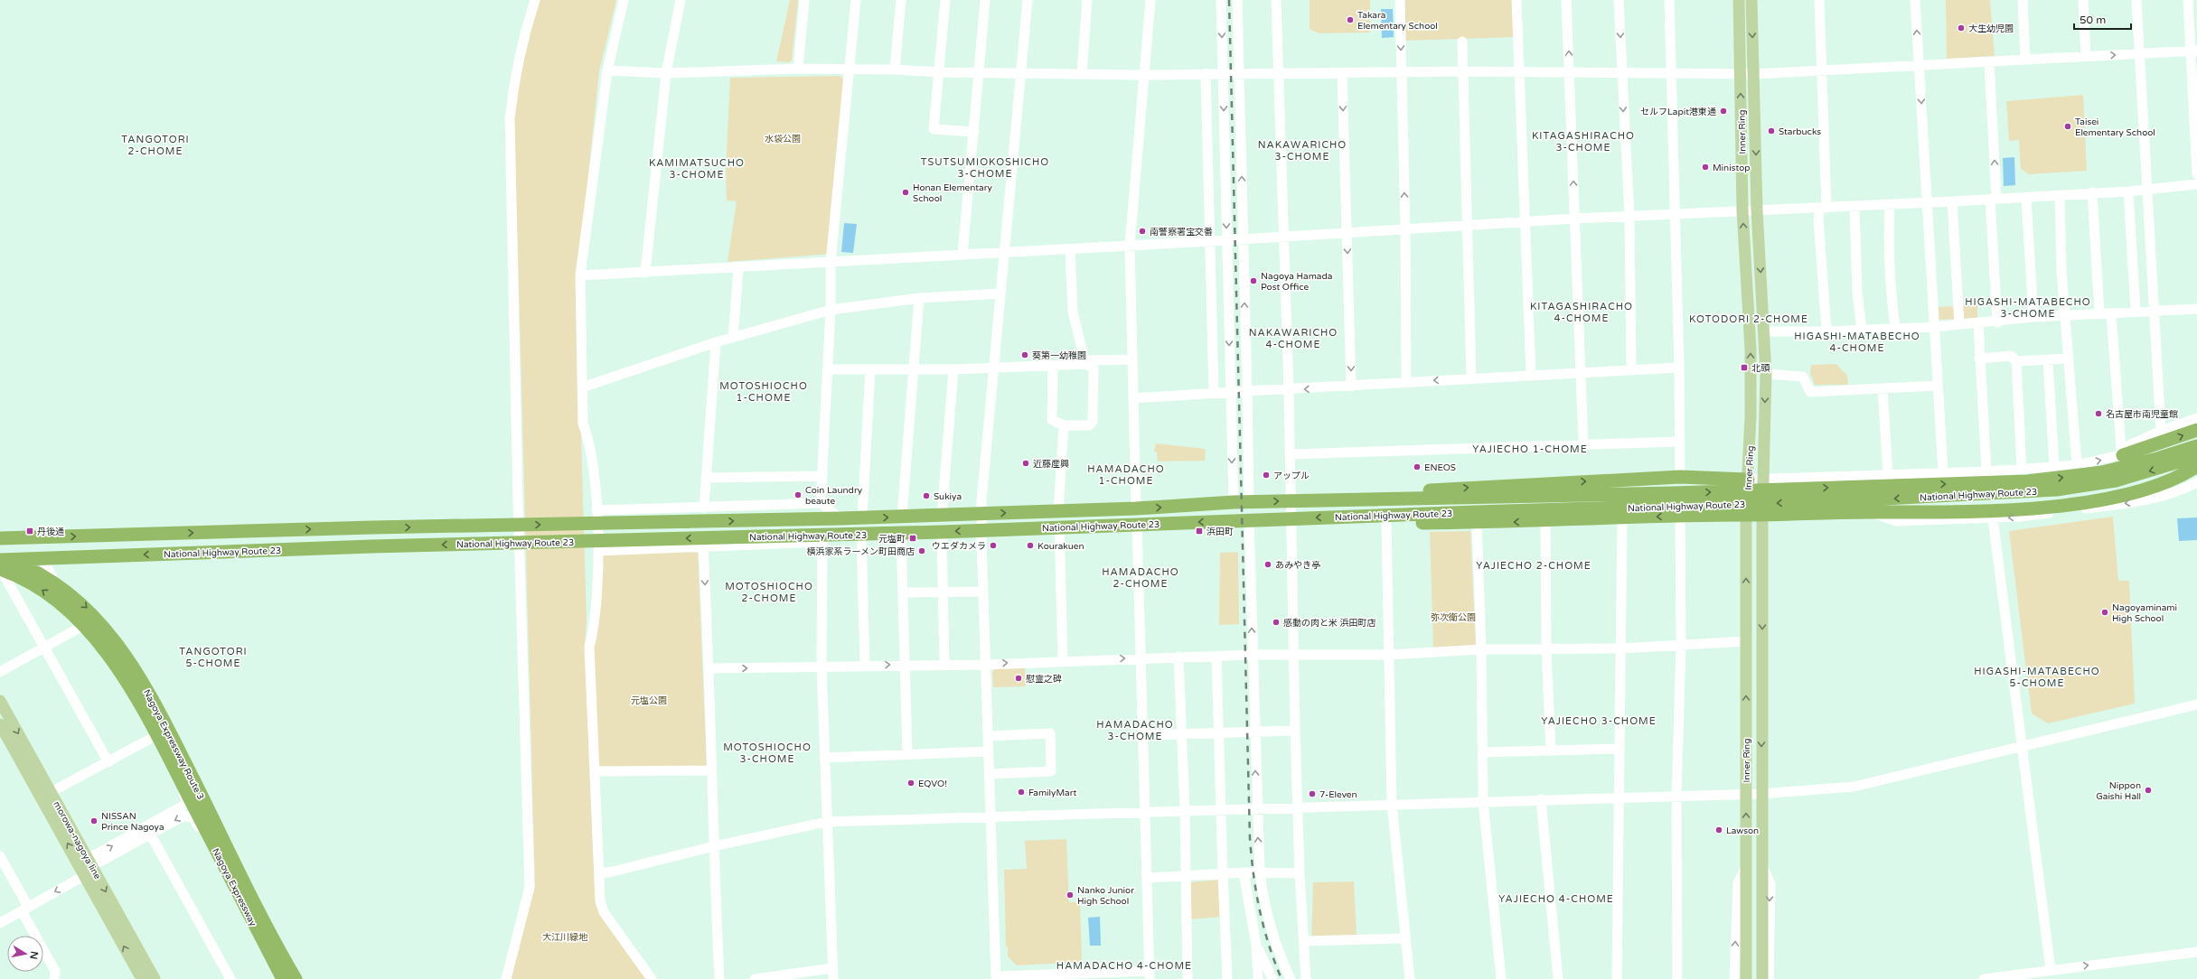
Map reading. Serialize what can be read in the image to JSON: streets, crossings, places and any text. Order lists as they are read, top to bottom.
{
  "streets": {
    "highway": ["National Highway Route 23", "Nagoya Expressway Route 3", "Nagoya Expressway"],
    "main road": ["Inner Ring", "morowa-nagoya line"]
  },
  "crossings": [
    ["National Highway Route 23", "Nagoya Expressway Route 3"]
  ],
  "districts": [
    "KITAGASHIRACHO 3-CHOME",
    "TANGOTORI 2-CHOME",
    "NAKAWARICHO 3-CHOME",
    "TSUTSUMIOKOSHICHO 3-CHOME",
    "KAMIMATSUCHO 3-CHOME",
    "HIGASHI-MATABECHO 3-CHOME",
    "KITAGASHIRACHO 4-CHOME",
    "KOTODORI 2-CHOME",
    "NAKAWARICHO 4-CHOME",
    "HIGASHI-MATABECHO 4-CHOME",
    "MOTOSHIOCHO 1-CHOME",
    "YAJIECHO 1-CHOME",
    "HAMADACHO 1-CHOME",
    "YAJIECHO 2-CHOME",
    "HAMADACHO 2-CHOME",
    "MOTOSHIOCHO 2-CHOME",
    "TANGOTORI 5-CHOME",
    "HIGASHI-MATABECHO 5-CHOME",
    "YAJIECHO 3-CHOME",
    "HAMADACHO 3-CHOME",
    "MOTOSHIOCHO 3-CHOME",
    "YAJIECHO 4-CHOME",
    "HAMADACHO 4-CHOME"
  ],
  "parks": [
    "水袋公園",
    "弥次衛公園",
    "元塩公園",
    "大江川緑地"
  ],
  "places": {
    "other": [
      "Takara Elementary School",
      "大生幼児園",
      "セルフLapit港東通",
      "Taisei Elementary School",
      "Starbucks",
      "Ministop",
      "Honan Elementary School",
      "南警察署宝交番",
      "Nagoya Hamada Post Office",
      "葵第一幼稚園",
      "名古屋市南児童館",
      "近藤産興",
      "ENEOS",
      "アップル",
      "Coin Laundry beaute",
      "Sukiya",
      "ウエダカメラ",
      "Kourakuen",
      "横浜家系ラーメン町田商店",
      "あみやき亭",
      "Nagoyaminami High School",
      "感動の肉と米 浜田町店",
      "慰霊之碑",
      "EQVO!",
      "Nippon Gaishi Hall",
      "FamilyMart",
      "7-Eleven",
      "NISSAN Prince Nagoya",
      "Lawson",
      "Nanko Junior High School"
    ],
    "transit": [
      "北頭",
      "丹後通",
      "浜田町",
      "元塩町"
    ]
  },
  "scale_bar": "50 m",
  "north": "right"
}
